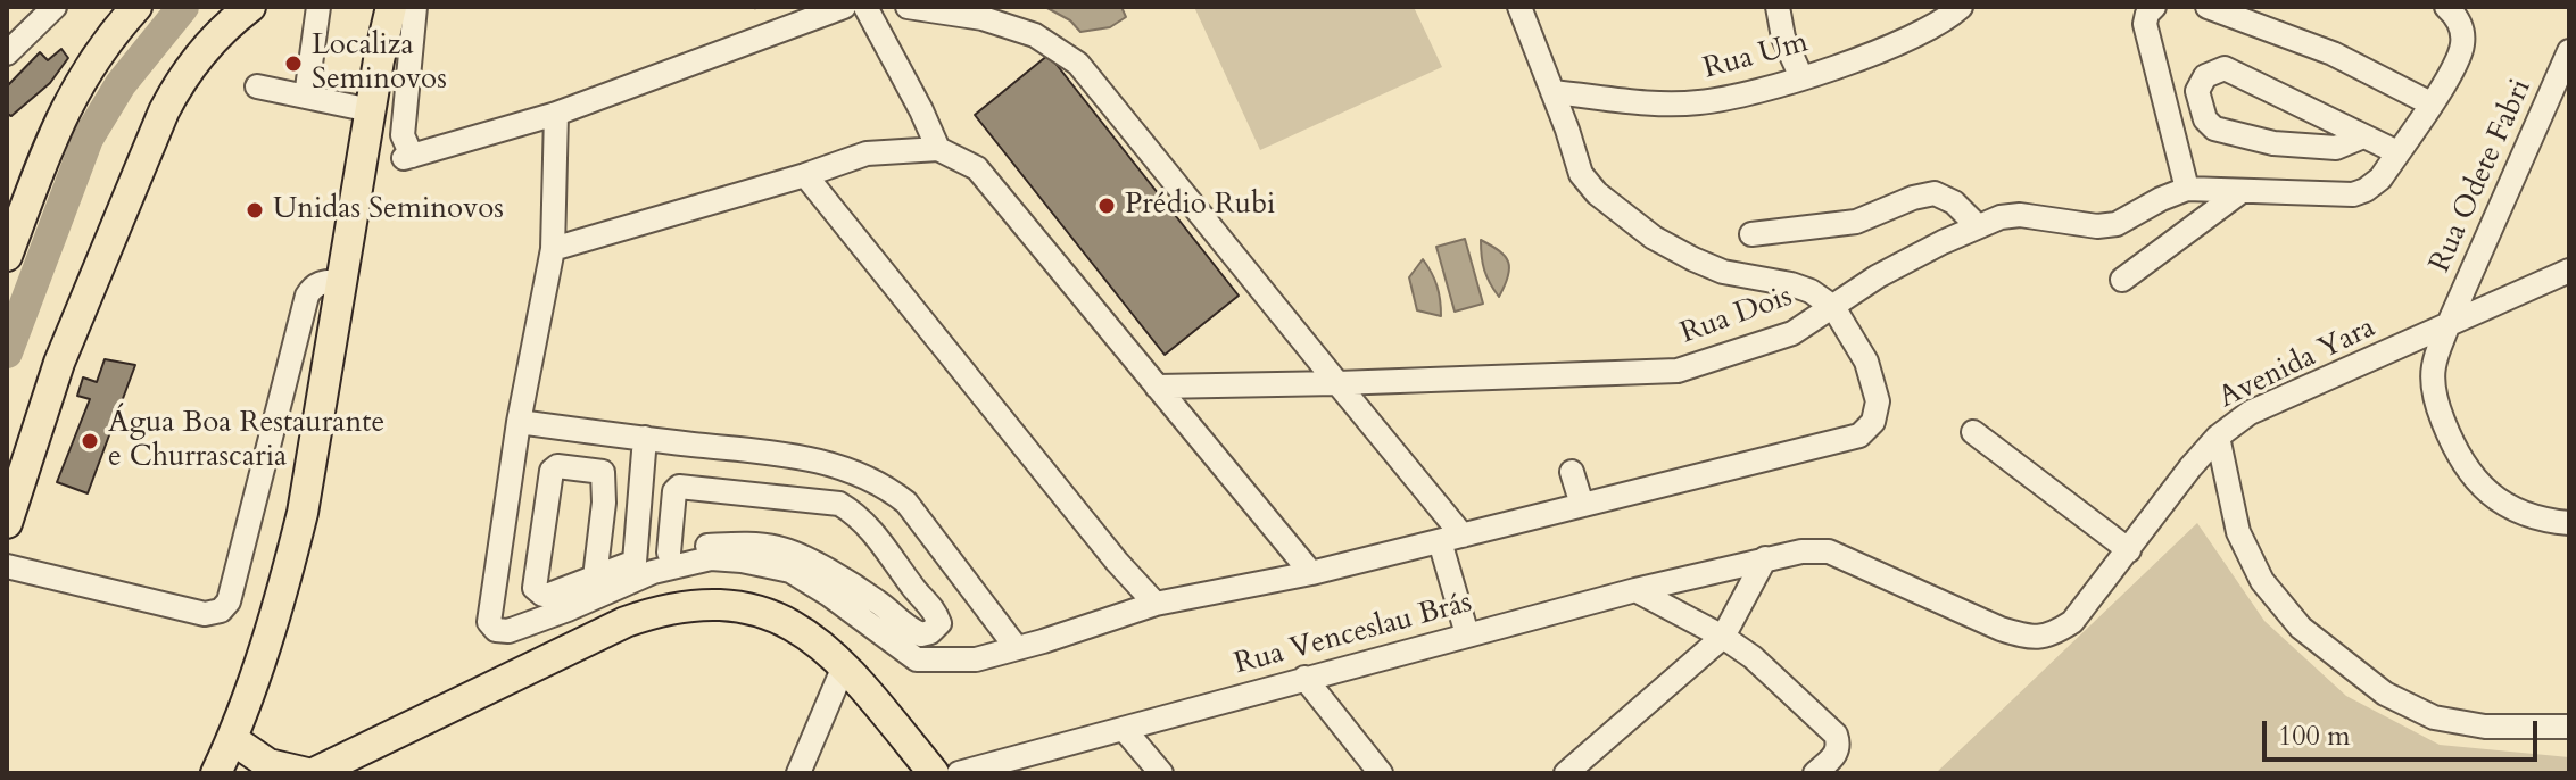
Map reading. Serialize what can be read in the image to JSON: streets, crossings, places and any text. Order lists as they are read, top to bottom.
{
  "streets": {
    "street": [
      "Rua Um",
      "Rua Odete Fabri",
      "Rua Dois",
      "Avenida Yara",
      "Rua Venceslau Brás"
    ]
  },
  "crossings": [
    ["Rua Odete Fabri", "Avenida Yara"],
    ["Avenida Yara", "Rua Venceslau Brás"]
  ],
  "places": [
    "Localiza Seminovos",
    "Prédio Rubi",
    "Unidas Seminovos",
    "Água Boa Restaurante e Churrascaria"
  ],
  "scale_bar": "100 m"
}
